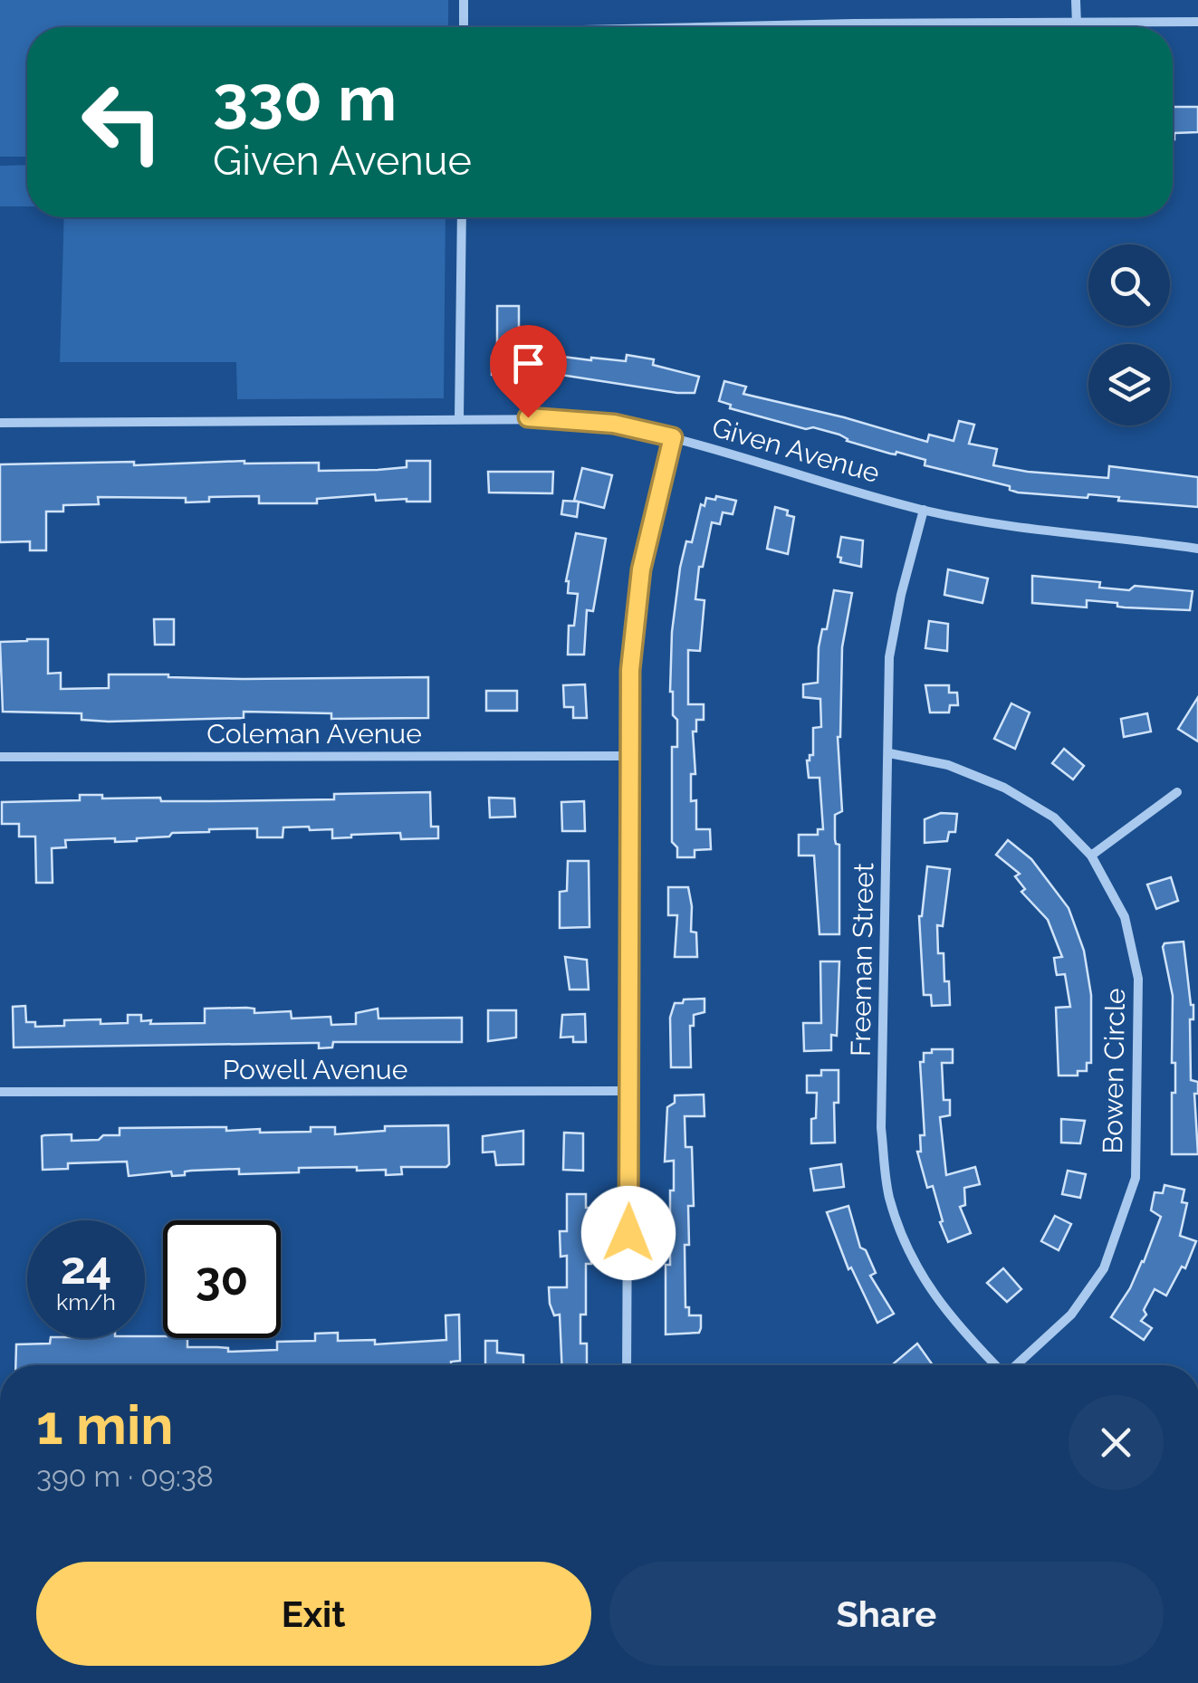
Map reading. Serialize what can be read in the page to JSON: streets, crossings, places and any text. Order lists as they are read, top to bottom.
{
  "streets": {
    "street": [
      "Given Avenue",
      "Coleman Avenue",
      "Freeman Street",
      "Powell Avenue",
      "Bowen Circle"
    ]
  },
  "crossings": [
    ["Given Avenue", "Freeman Street"],
    ["Freeman Street", "Bowen Circle"]
  ],
  "page": {
    "turn": ["330 m", "Given Avenue"],
    "speed": "24 km/h",
    "limit": "30",
    "heading": ["1 min", "390 m · 09:38"],
    "buttons": ["Exit", "Share"]
  }
}
